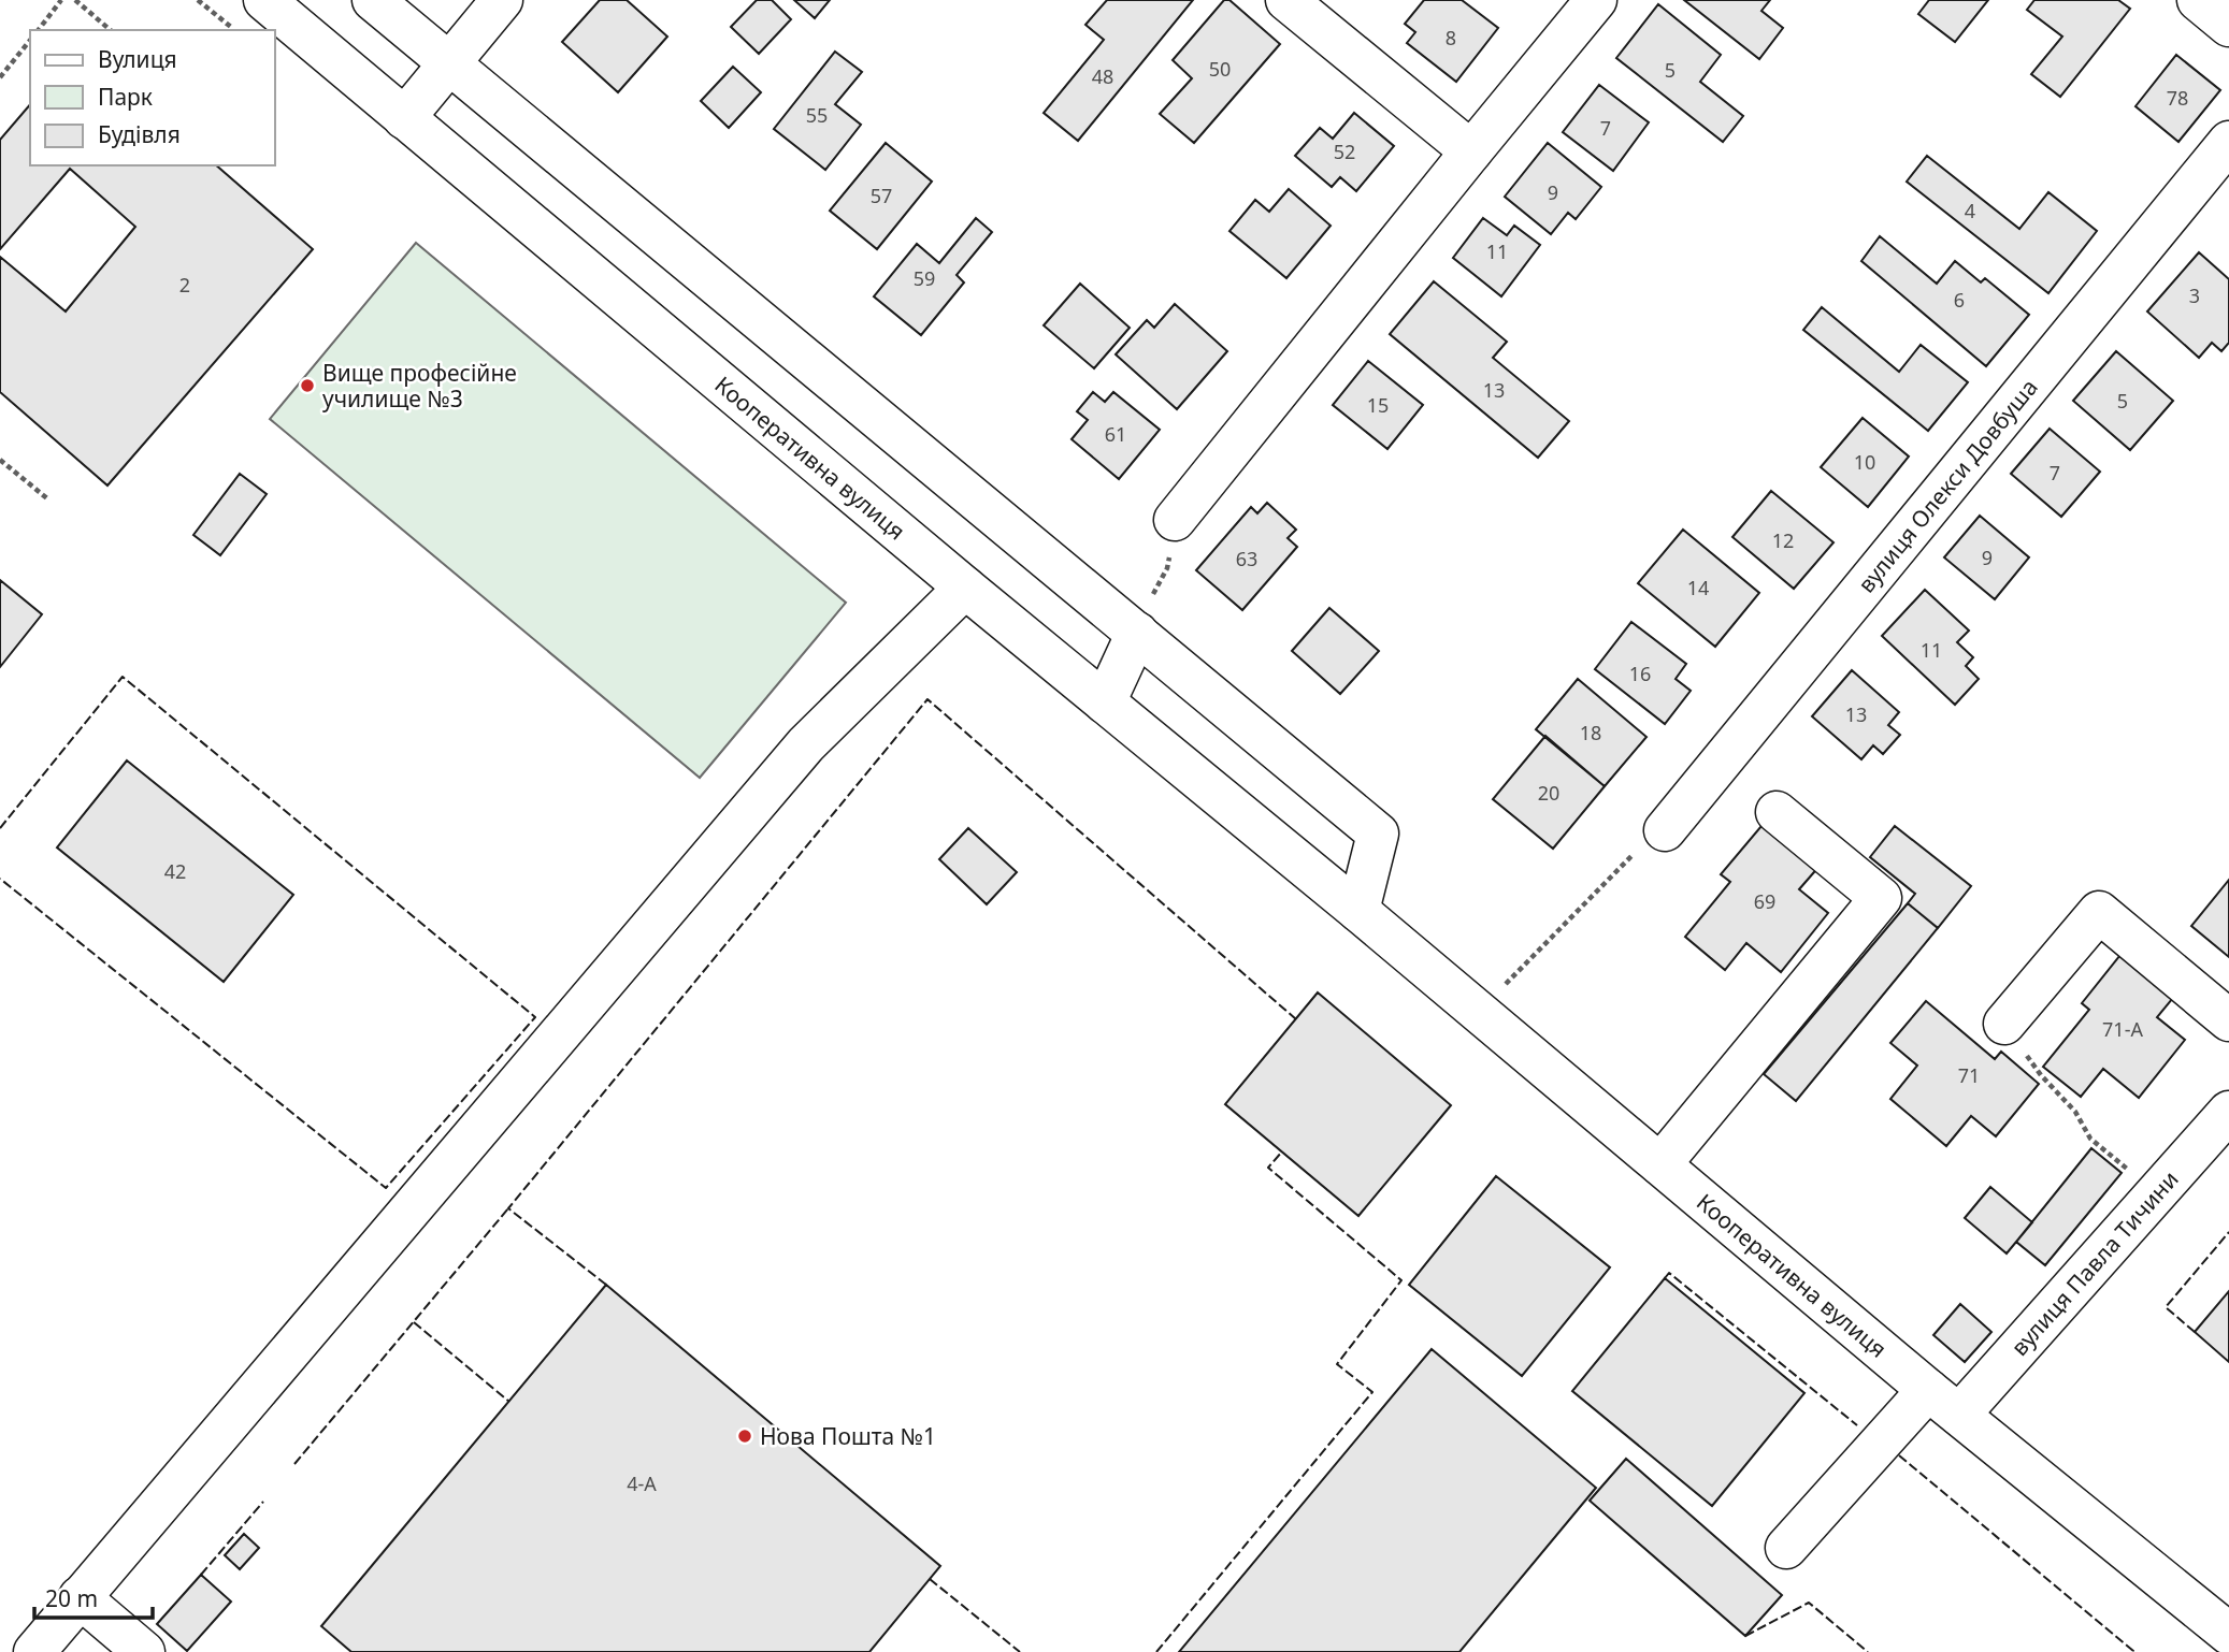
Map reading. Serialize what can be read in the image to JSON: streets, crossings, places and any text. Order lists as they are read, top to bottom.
{
  "streets": {
    "street": ["Кооперативна вулиця", "вулиця Олекси Довбуша", "вулиця Павла Тичини"]
  },
  "crossings": [
    ["Кооперативна вулиця", "вулиця Павла Тичини"]
  ],
  "places": ["Вище професійне училище №3", "Нова Пошта №1"],
  "house_numbers": [
    "8",
    "50",
    "5",
    "48",
    "78",
    "55",
    "7",
    "52",
    "9",
    "57",
    "4",
    "11",
    "59",
    "2",
    "3",
    "6",
    "13",
    "5",
    "15",
    "61",
    "10",
    "7",
    "12",
    "9",
    "63",
    "14",
    "11",
    "16",
    "13",
    "18",
    "20",
    "42",
    "69",
    "71-А",
    "71",
    "4-А"
  ],
  "legend": ["Вулиця", "Парк", "Будівля"],
  "scale_bar": "20 m"
}
